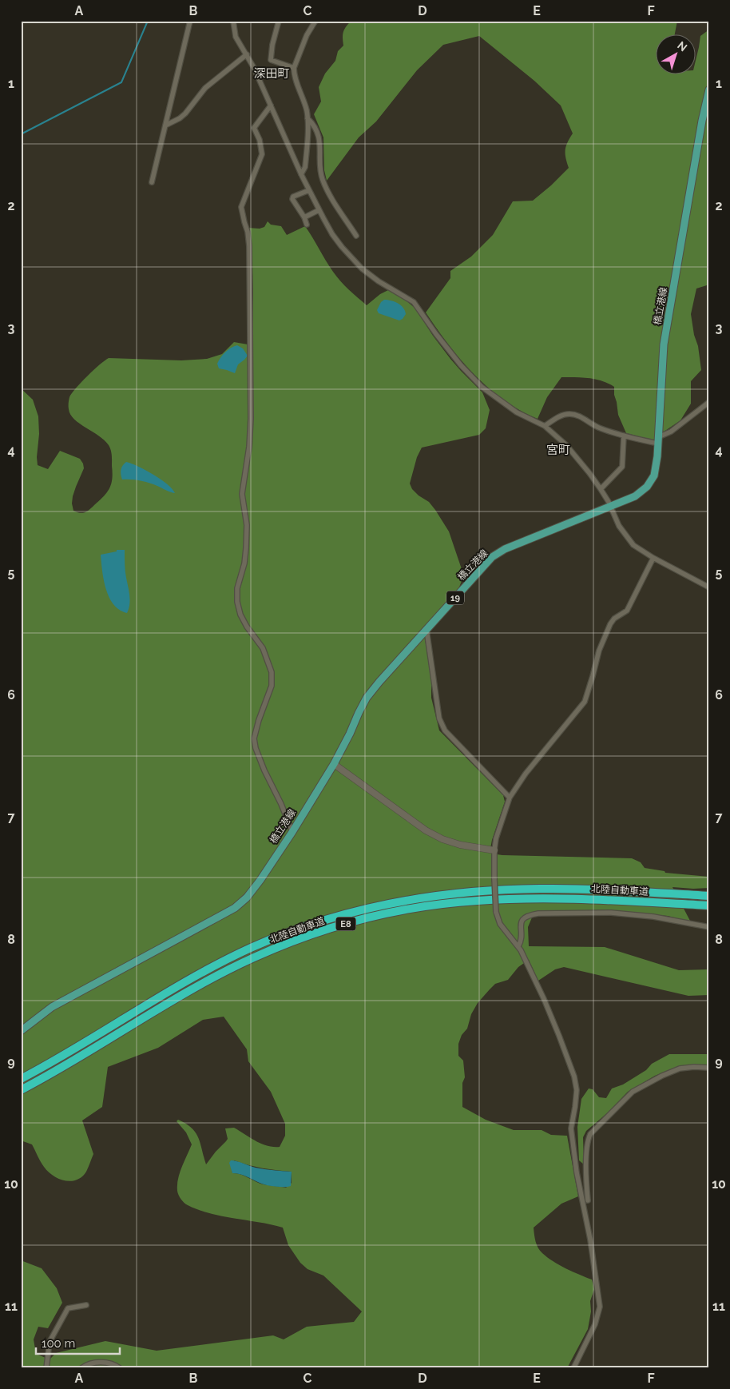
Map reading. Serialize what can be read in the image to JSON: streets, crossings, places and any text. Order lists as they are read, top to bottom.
{
  "streets": {
    "highway": ["北陸自動車道", "E8"],
    "main road": ["橋立港線", "19"]
  },
  "districts": ["深田町", "宮町"],
  "scale_bar": "100 m",
  "north": "top right",
  "grid": {
    "columns": [
      "A",
      "B",
      "C",
      "D",
      "E",
      "F"
    ],
    "rows": [
      "1",
      "2",
      "3",
      "4",
      "5",
      "6",
      "7",
      "8",
      "9",
      "10",
      "11"
    ]
  }
}
